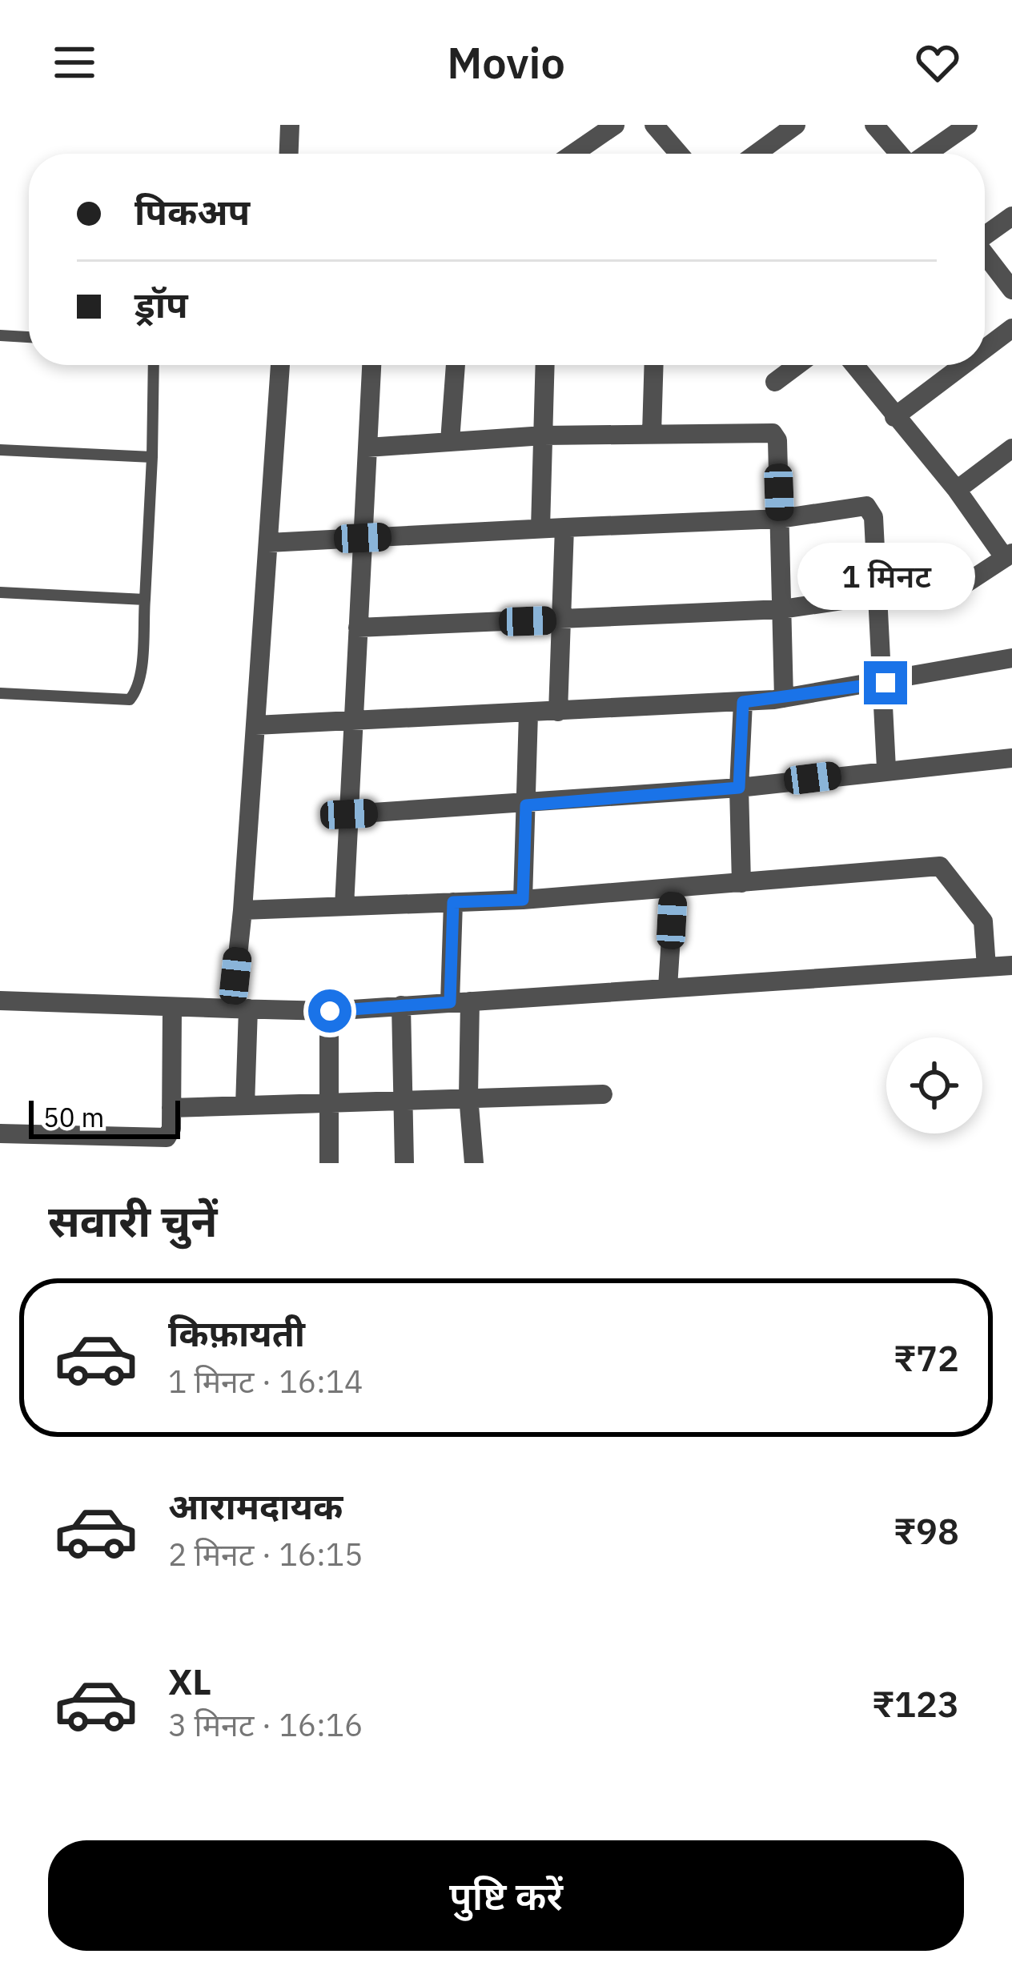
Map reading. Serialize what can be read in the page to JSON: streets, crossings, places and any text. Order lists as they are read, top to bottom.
{
  "scale_bar": "50 m",
  "page": {
    "header": "Movio",
    "banner": ["पिकअप", "ड्रॉप"],
    "bubble": "1 मिनट",
    "scale": "50 m",
    "heading": "सवारी चुनें",
    "list": [
      {
        "name": "किफ़ायती",
        "note": "1 मिनट · 16:14",
        "value": "₹72"
      },
      {
        "name": "आरामदायक",
        "note": "2 मिनट · 16:15",
        "value": "₹98"
      },
      {
        "name": "XL",
        "note": "3 मिनट · 16:16",
        "value": "₹123"
      }
    ],
    "buttons": "पुष्टि करें"
  }
}
